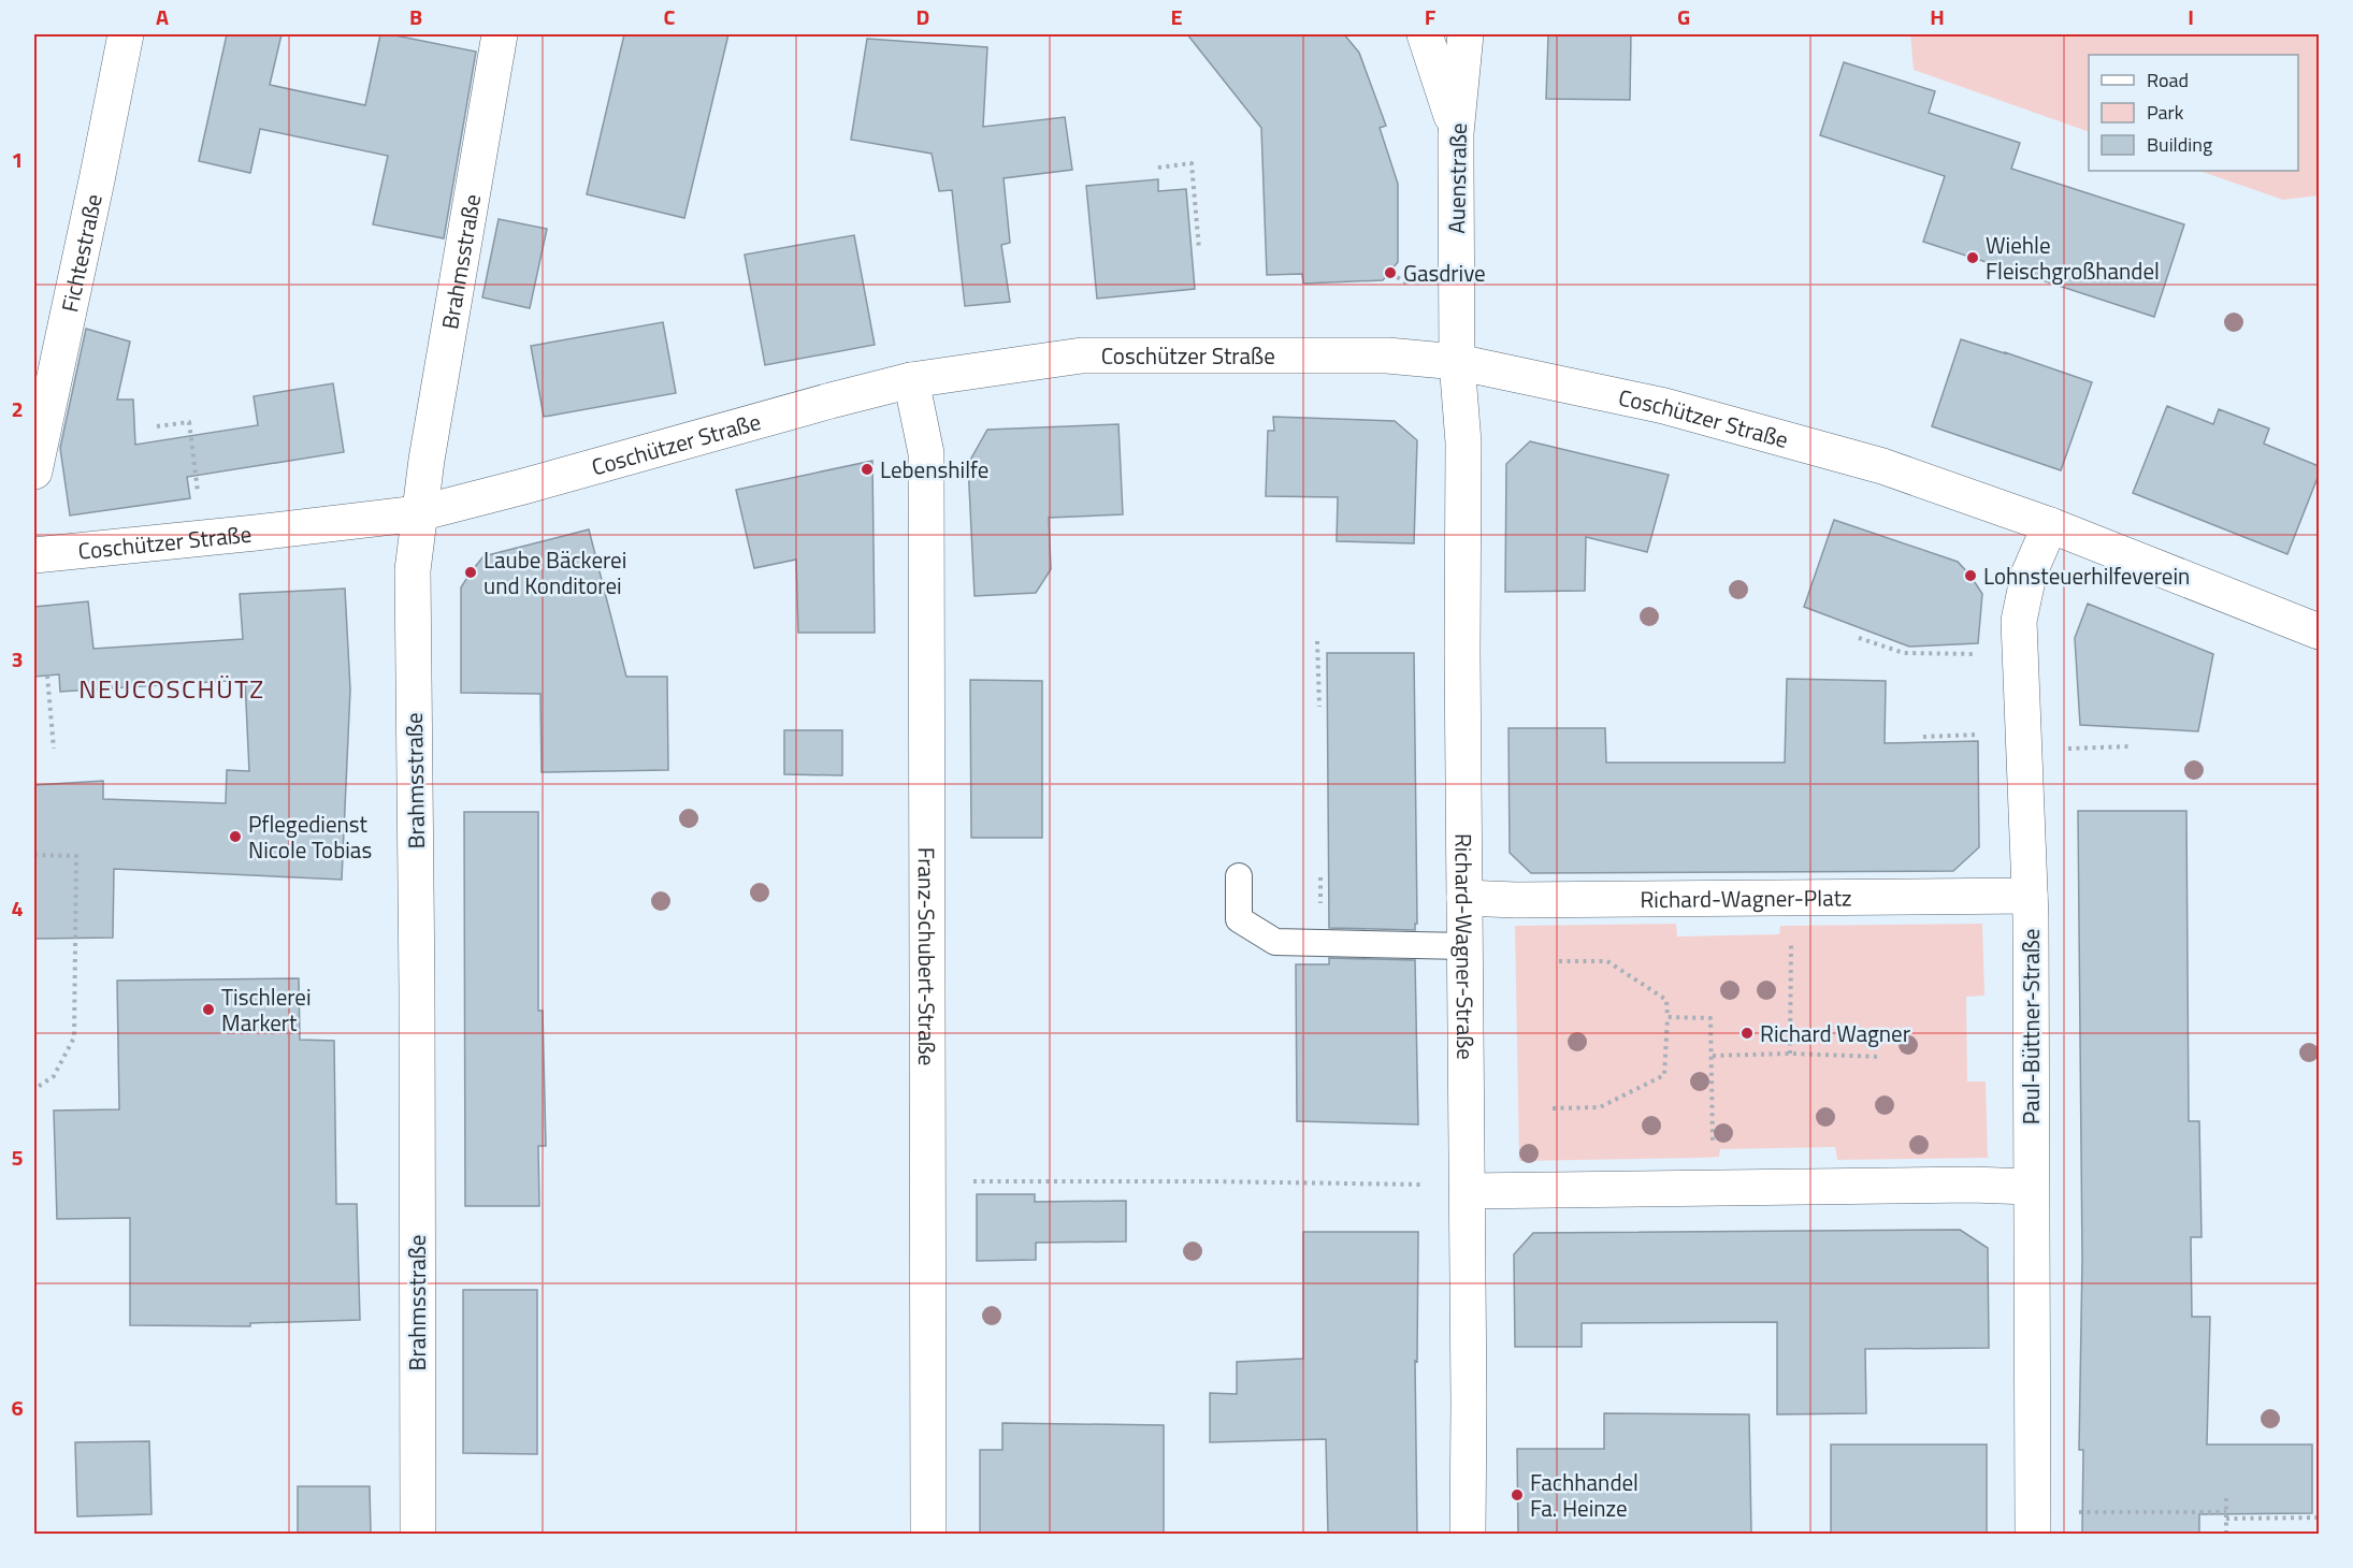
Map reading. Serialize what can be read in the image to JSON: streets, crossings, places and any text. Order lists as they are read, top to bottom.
{
  "streets": {
    "street": [
      "Auenstraße",
      "Fichtestraße",
      "Brahmsstraße",
      "Coschützer Straße",
      "Richard-Wagner-Platz",
      "Richard-Wagner-Straße",
      "Franz-Schubert-Straße",
      "Paul-Büttner-Straße"
    ]
  },
  "crossings": [
    ["Auenstraße", "Coschützer Straße"],
    ["Auenstraße", "Richard-Wagner-Straße"],
    ["Brahmsstraße", "Coschützer Straße"],
    ["Coschützer Straße", "Richard-Wagner-Straße"],
    ["Coschützer Straße", "Franz-Schubert-Straße"],
    ["Coschützer Straße", "Paul-Büttner-Straße"],
    ["Richard-Wagner-Platz", "Richard-Wagner-Straße"],
    ["Richard-Wagner-Platz", "Paul-Büttner-Straße"]
  ],
  "districts": ["NEUCOSCHÜTZ"],
  "places": [
    "Wiehle Fleischgroßhandel",
    "Gasdrive",
    "Lebenshilfe",
    "Laube Bäckerei und Konditorei",
    "Lohnsteuerhilfeverein",
    "Pflegedienst Nicole Tobias",
    "Tischlerei Markert",
    "Richard Wagner",
    "Fachhandel Fa. Heinze"
  ],
  "legend": ["Road", "Park", "Building"],
  "grid": {
    "columns": [
      "A",
      "B",
      "C",
      "D",
      "E",
      "F",
      "G",
      "H",
      "I"
    ],
    "rows": [
      "1",
      "2",
      "3",
      "4",
      "5",
      "6"
    ]
  }
}
